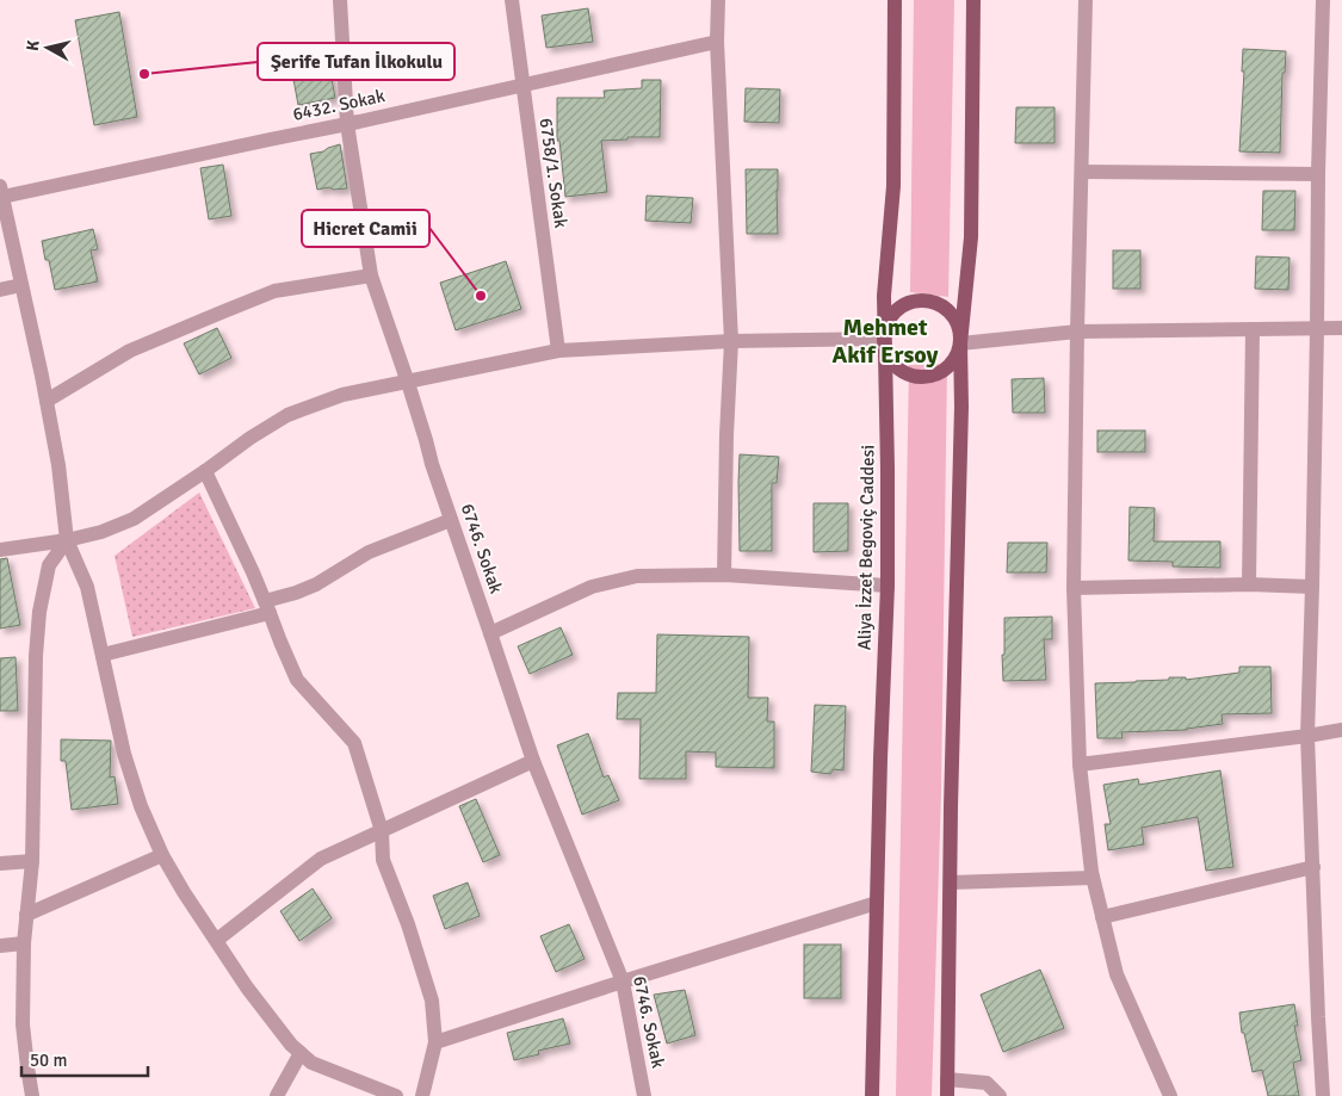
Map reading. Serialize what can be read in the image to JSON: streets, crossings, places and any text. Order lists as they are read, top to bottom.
{
  "streets": {
    "main road": ["Aliya İzzet Begoviç Caddesi"],
    "street": ["6432. Sokak", "6758/1. Sokak", "6746. Sokak"]
  },
  "crossings": [
    ["6432. Sokak", "6758/1. Sokak"],
    ["6432. Sokak", "6746. Sokak"]
  ],
  "districts": ["Mehmet Akif Ersoy"],
  "places": ["Şerife Tufan İlkokulu", "Hicret Camii"],
  "scale_bar": "50 m",
  "north": "left"
}
